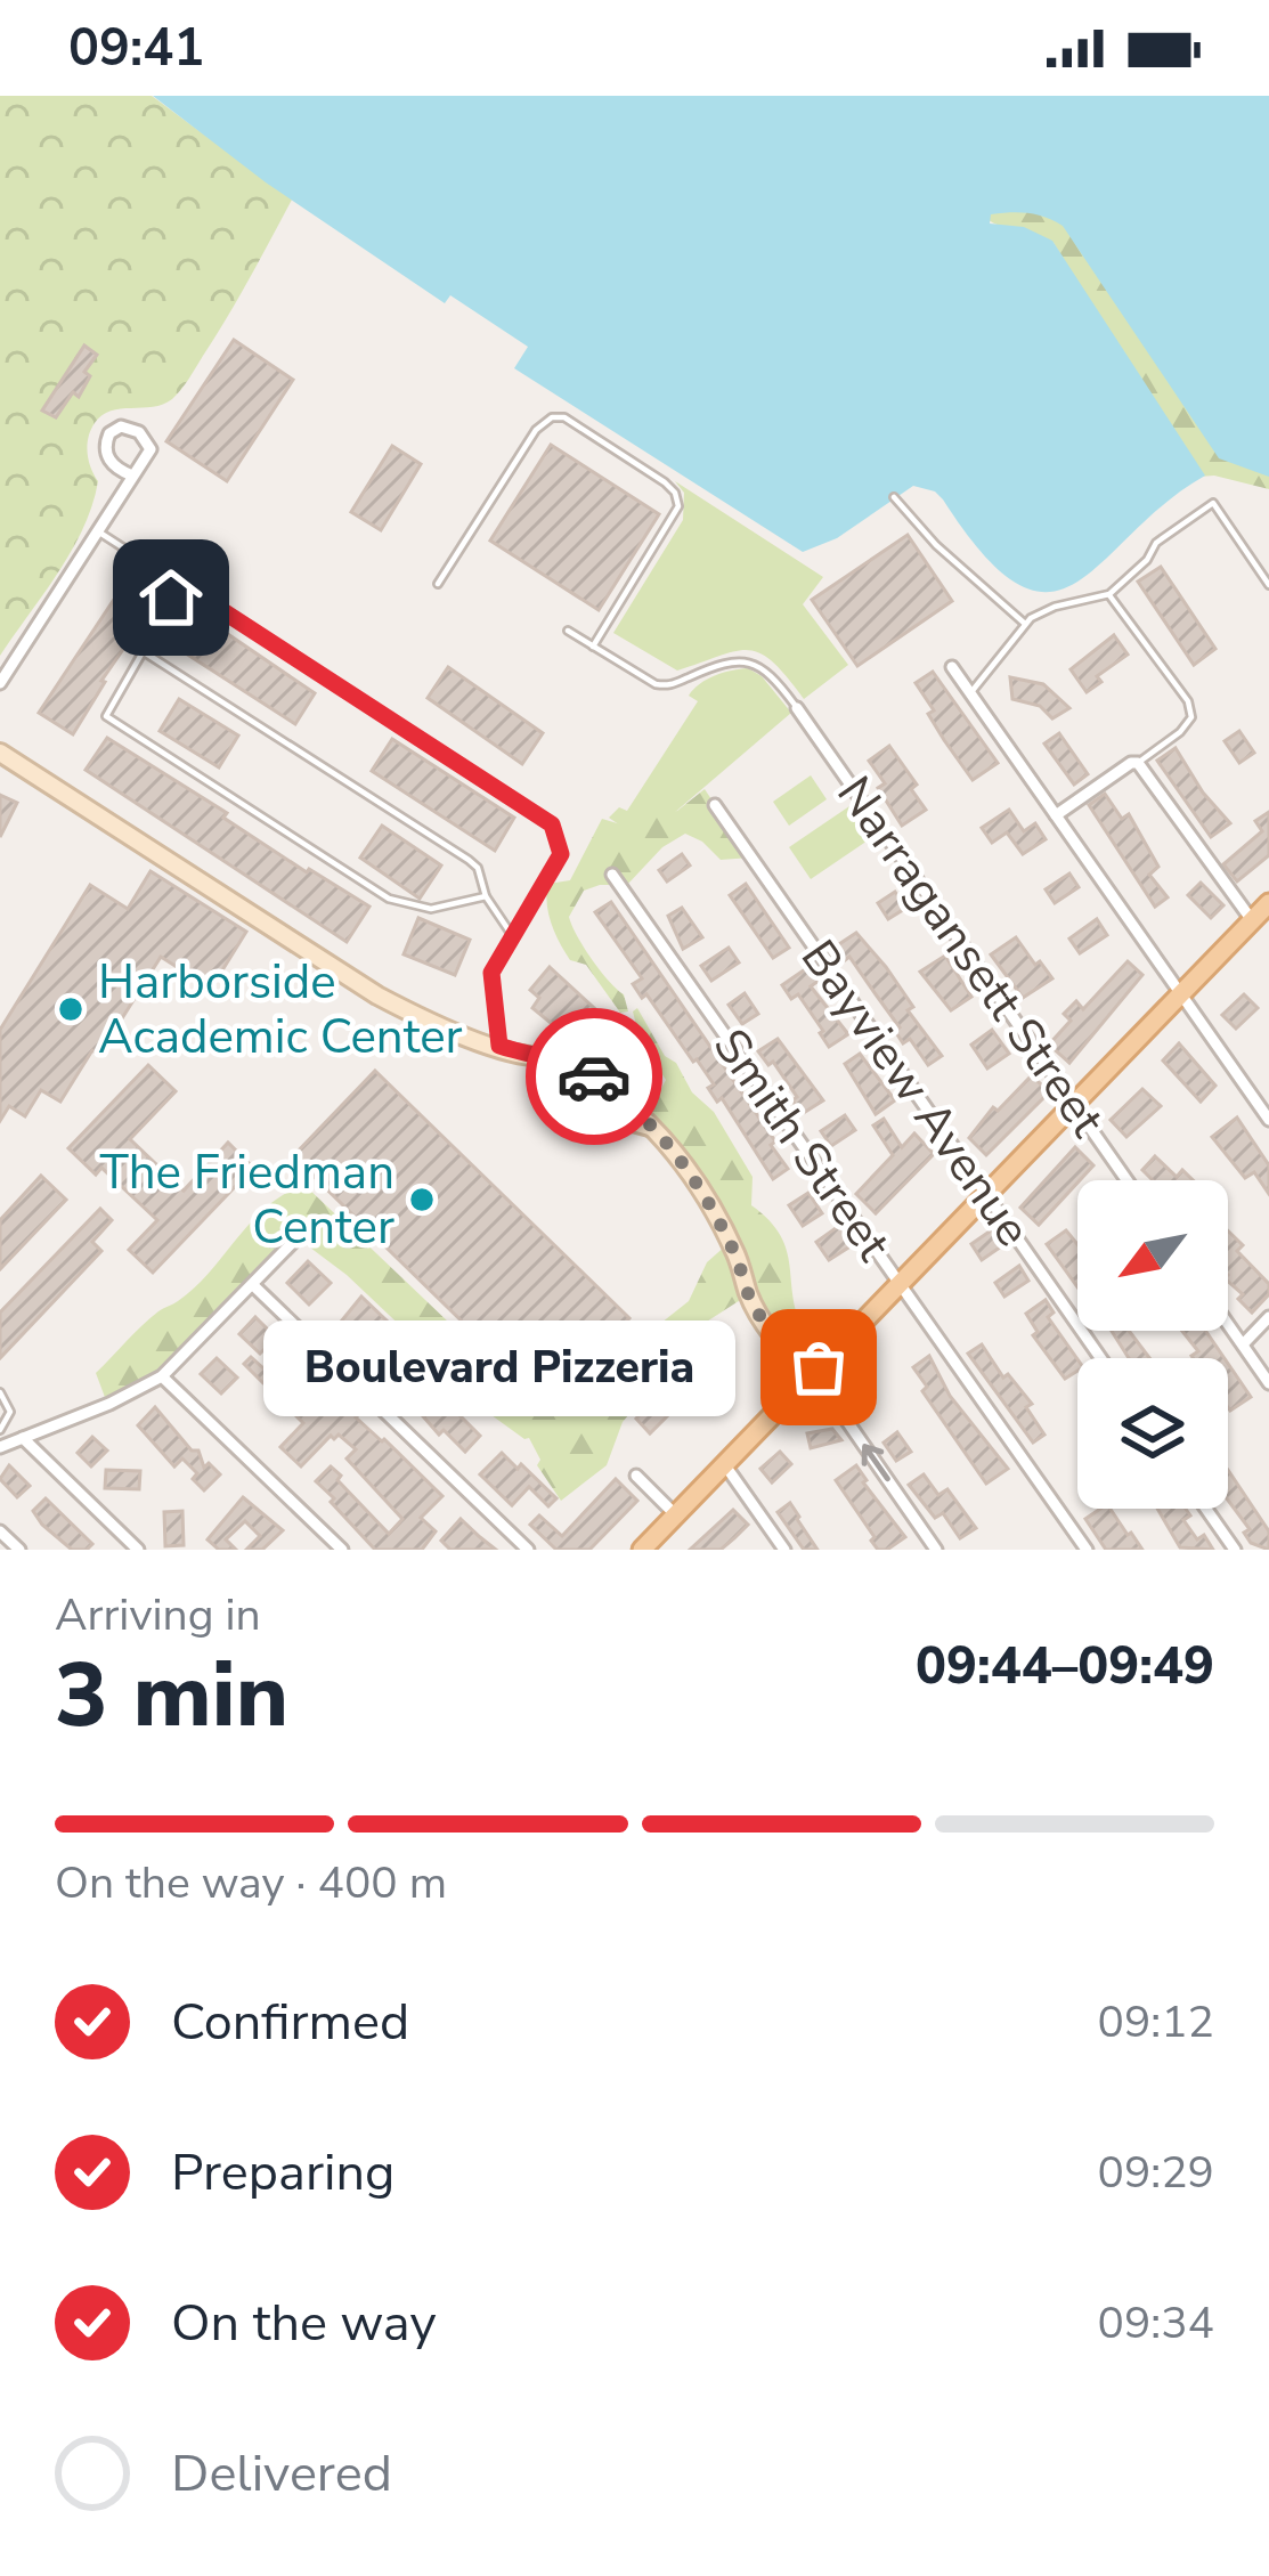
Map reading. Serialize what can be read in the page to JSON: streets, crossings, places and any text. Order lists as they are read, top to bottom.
{
  "streets": {
    "street": ["Narragansett Street", "Bayview Avenue", "Smith Street"]
  },
  "places": ["Harborside Academic Center", "The Friedman Center", "Boulevard Pizzeria"],
  "north": "bottom left",
  "page": {
    "status": "09:41",
    "bubble": "Boulevard Pizzeria",
    "heading": ["3 min", "Arriving in", "09:44–09:49"],
    "bar": "On the way · 400 m",
    "list": [
      ["Confirmed", "09:12"],
      ["Preparing", "09:29"],
      ["On the way", "09:34"],
      "Delivered"
    ]
  }
}
